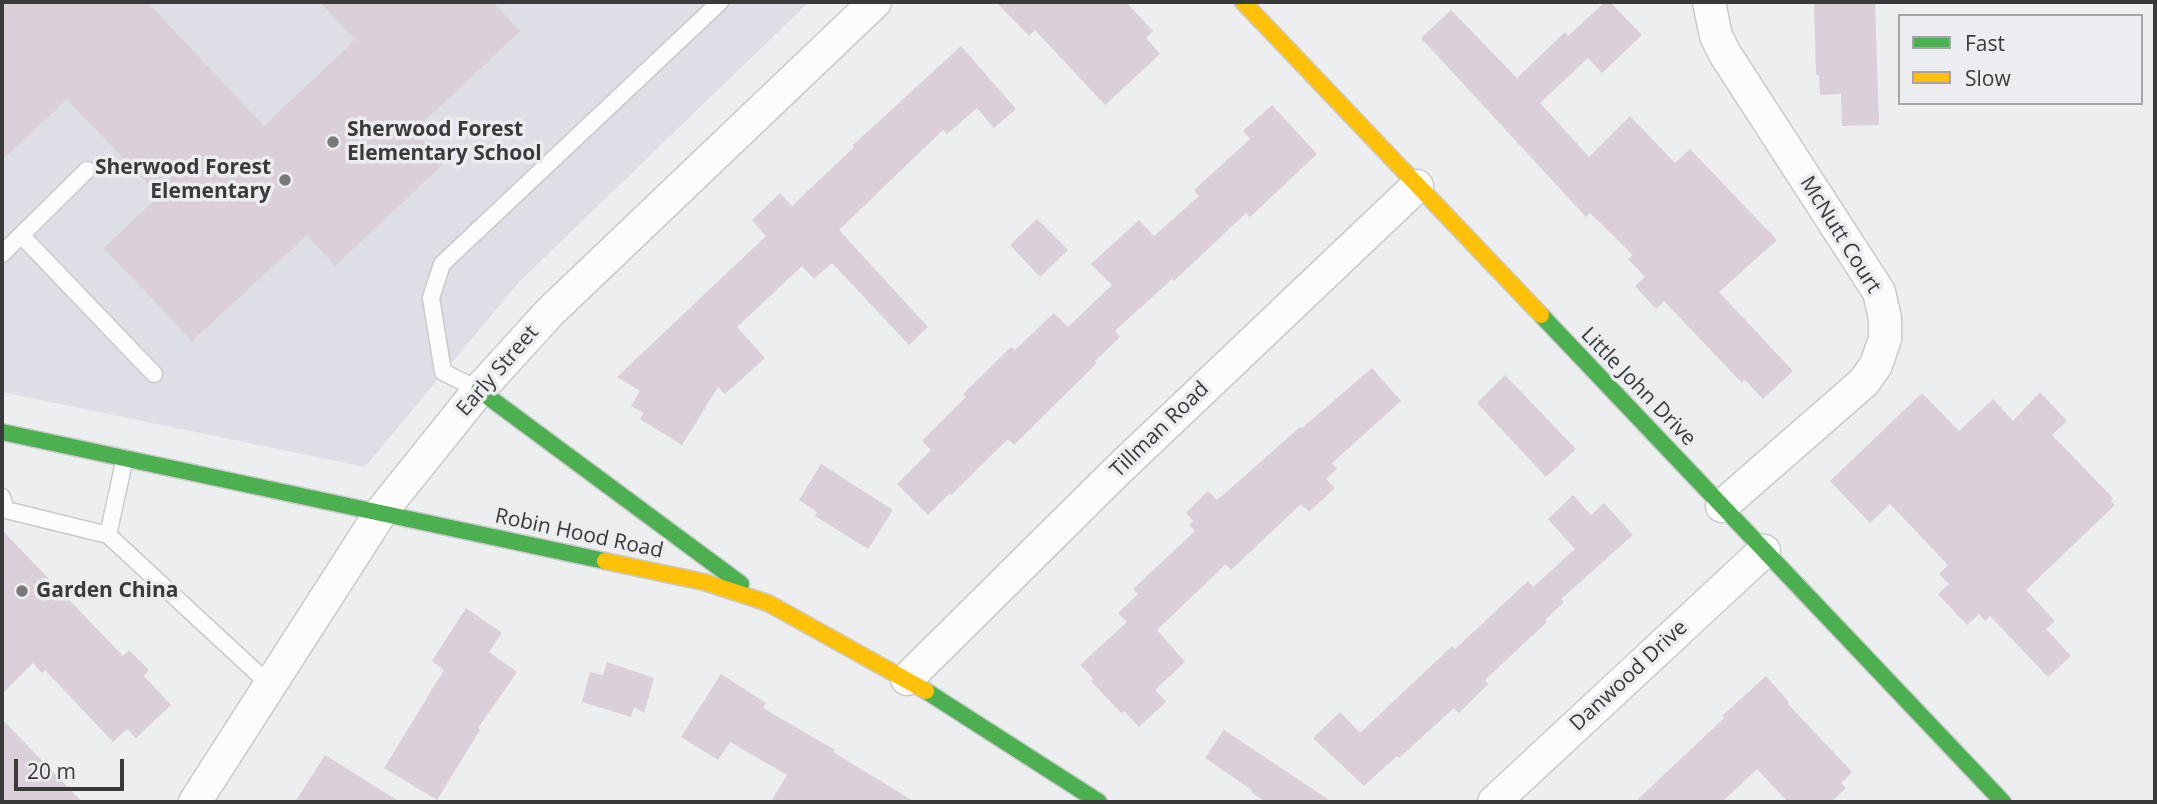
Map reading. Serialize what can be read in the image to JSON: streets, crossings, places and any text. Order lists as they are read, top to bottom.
{
  "streets": {
    "street": [
      "McNutt Court",
      "Early Street",
      "Little John Drive",
      "Tillman Road",
      "Robin Hood Road",
      "Danwood Drive"
    ]
  },
  "crossings": [
    ["McNutt Court", "Little John Drive"],
    ["Early Street", "Robin Hood Road"],
    ["Little John Drive", "Tillman Road"],
    ["Little John Drive", "Danwood Drive"],
    ["Tillman Road", "Robin Hood Road"]
  ],
  "places": ["Sherwood Forest Elementary School", "Sherwood Forest Elementary", "Garden China"],
  "legend": ["Fast", "Slow"],
  "scale_bar": "20 m"
}
